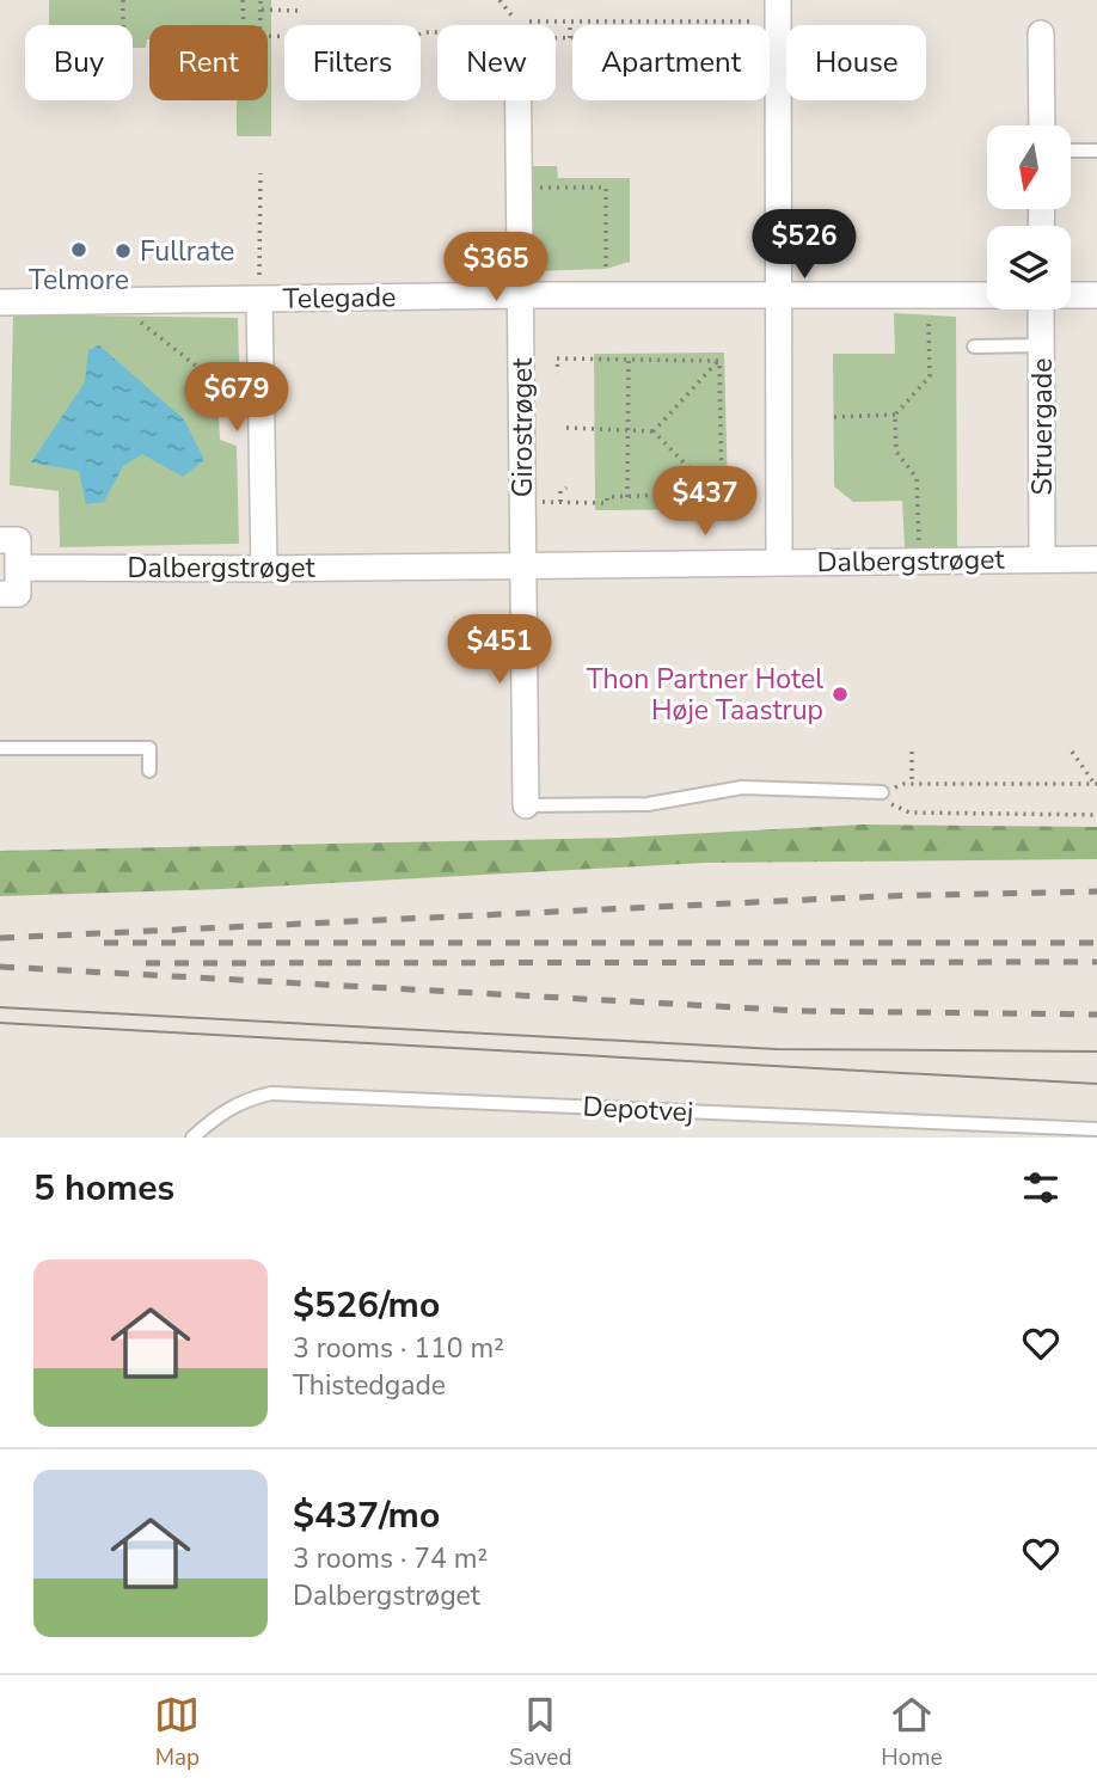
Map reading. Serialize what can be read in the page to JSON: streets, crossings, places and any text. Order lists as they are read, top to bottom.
{
  "streets": {
    "street": [
      "Telegade",
      "Struergade",
      "Girostrøget",
      "Dalbergstrøget"
    ],
    "lane": ["Depotvej"]
  },
  "crossings": [
    ["Telegade", "Girostrøget"],
    ["Struergade", "Dalbergstrøget"],
    ["Girostrøget", "Dalbergstrøget"]
  ],
  "places": ["Telmore", "Fullrate", "Thon Partner Hotel Høje Taastrup"],
  "north": "bottom",
  "page": {
    "chip": [
      "Buy",
      "Rent",
      "Filters",
      "New",
      "Apartment",
      "House"
    ],
    "price": [
      "$526",
      "$365",
      "$679",
      "$437",
      "$451"
    ],
    "heading": "5 homes",
    "list": [
      {
        "name": "$526/mo",
        "note": "3 rooms · 110 m² · Thistedgade"
      },
      {
        "name": "$437/mo",
        "note": "3 rooms · 74 m² · Dalbergstrøget"
      }
    ],
    "tabs": ["Map", "Saved", "Home"]
  }
}
